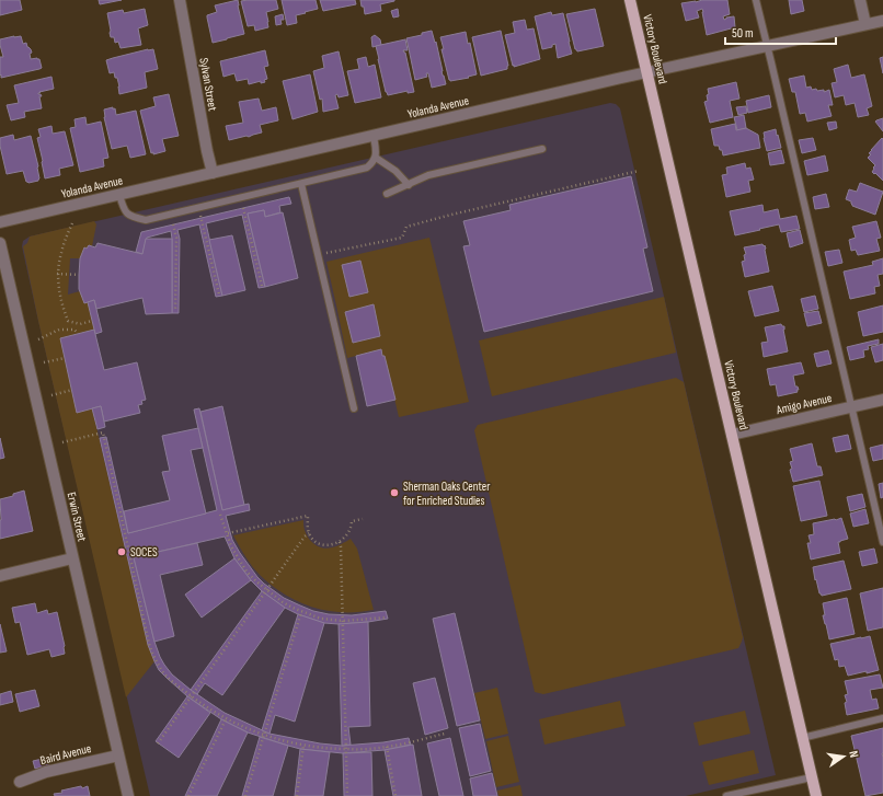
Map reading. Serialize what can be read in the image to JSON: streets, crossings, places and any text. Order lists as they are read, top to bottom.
{
  "streets": {
    "main road": ["Victory Boulevard"],
    "street": [
      "Sylvan Street",
      "Yolanda Avenue",
      "Amigo Avenue",
      "Erwin Street",
      "Baird Avenue"
    ]
  },
  "crossings": [
    ["Victory Boulevard", "Yolanda Avenue"],
    ["Victory Boulevard", "Amigo Avenue"],
    ["Sylvan Street", "Yolanda Avenue"],
    ["Erwin Street", "Baird Avenue"]
  ],
  "places": ["Sherman Oaks Center for Enriched Studies", "SOCES"],
  "scale_bar": "50 m",
  "north": "right"
}
